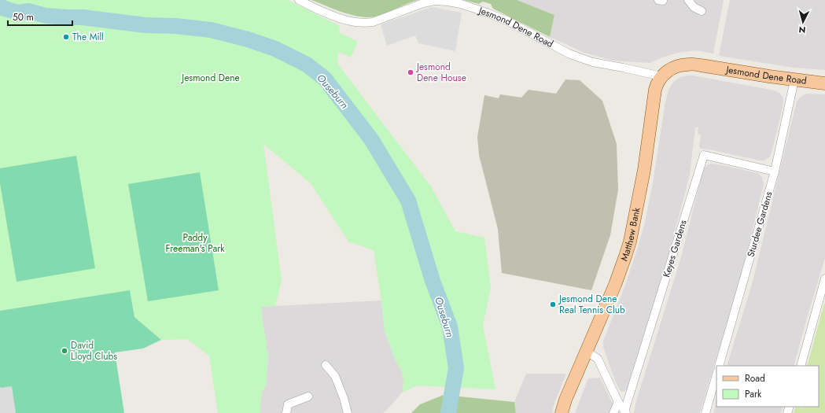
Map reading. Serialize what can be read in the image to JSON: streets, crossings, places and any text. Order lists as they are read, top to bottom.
{
  "streets": {
    "main road": ["Jesmond Dene Road", "Matthew Bank"],
    "street": ["Sturdee Gardens", "Keyes Gardens"]
  },
  "crossings": [
    ["Jesmond Dene Road", "Sturdee Gardens"],
    ["Jesmond Dene Road", "Matthew Bank"],
    ["Sturdee Gardens", "Keyes Gardens"]
  ],
  "water": ["Ouseburn"],
  "parks": ["Jesmond Dene", "Paddy Freeman's Park"],
  "places": [
    "The Mill",
    "Jesmond Dene House",
    "Jesmond Dene Real Tennis Club",
    "David Lloyd Clubs"
  ],
  "legend": ["Road", "Park"],
  "scale_bar": "50 m",
  "north": "bottom"
}
